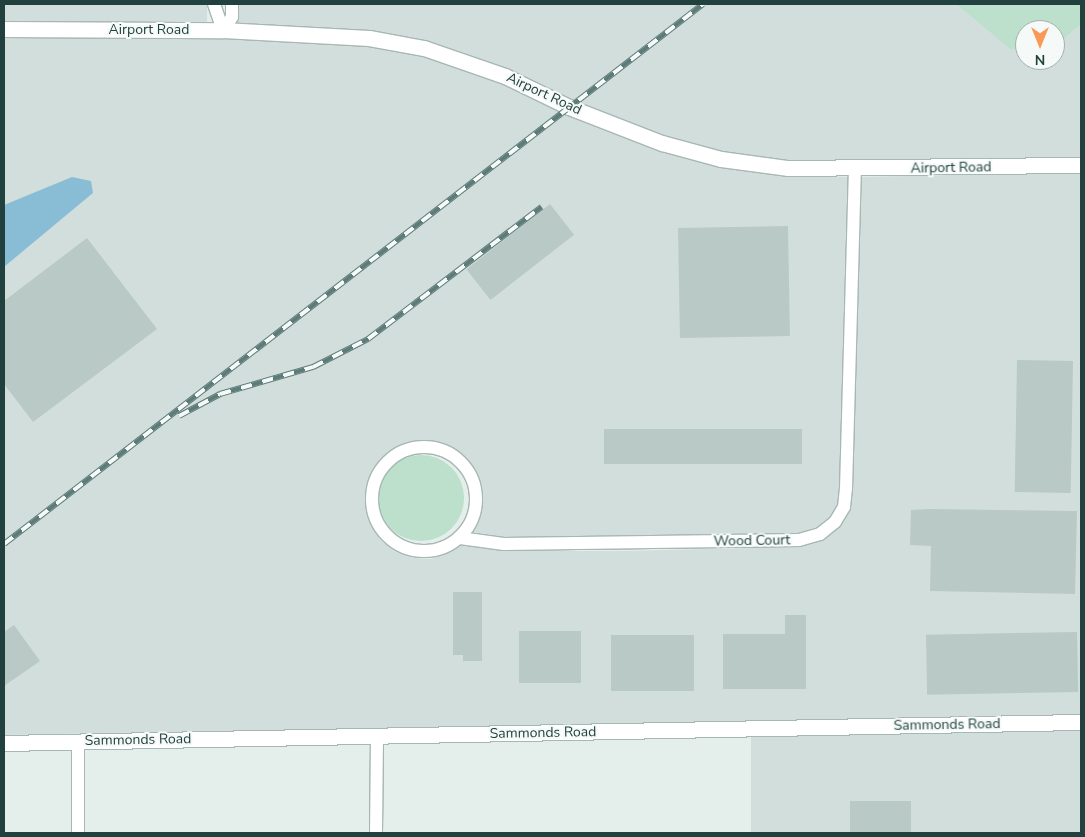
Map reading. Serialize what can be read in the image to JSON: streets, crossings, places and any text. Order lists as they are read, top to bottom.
{
  "streets": {
    "street": ["Airport Road", "Wood Court", "Sammonds Road"]
  },
  "crossings": [
    ["Airport Road", "Wood Court"]
  ],
  "north": "bottom"
}
